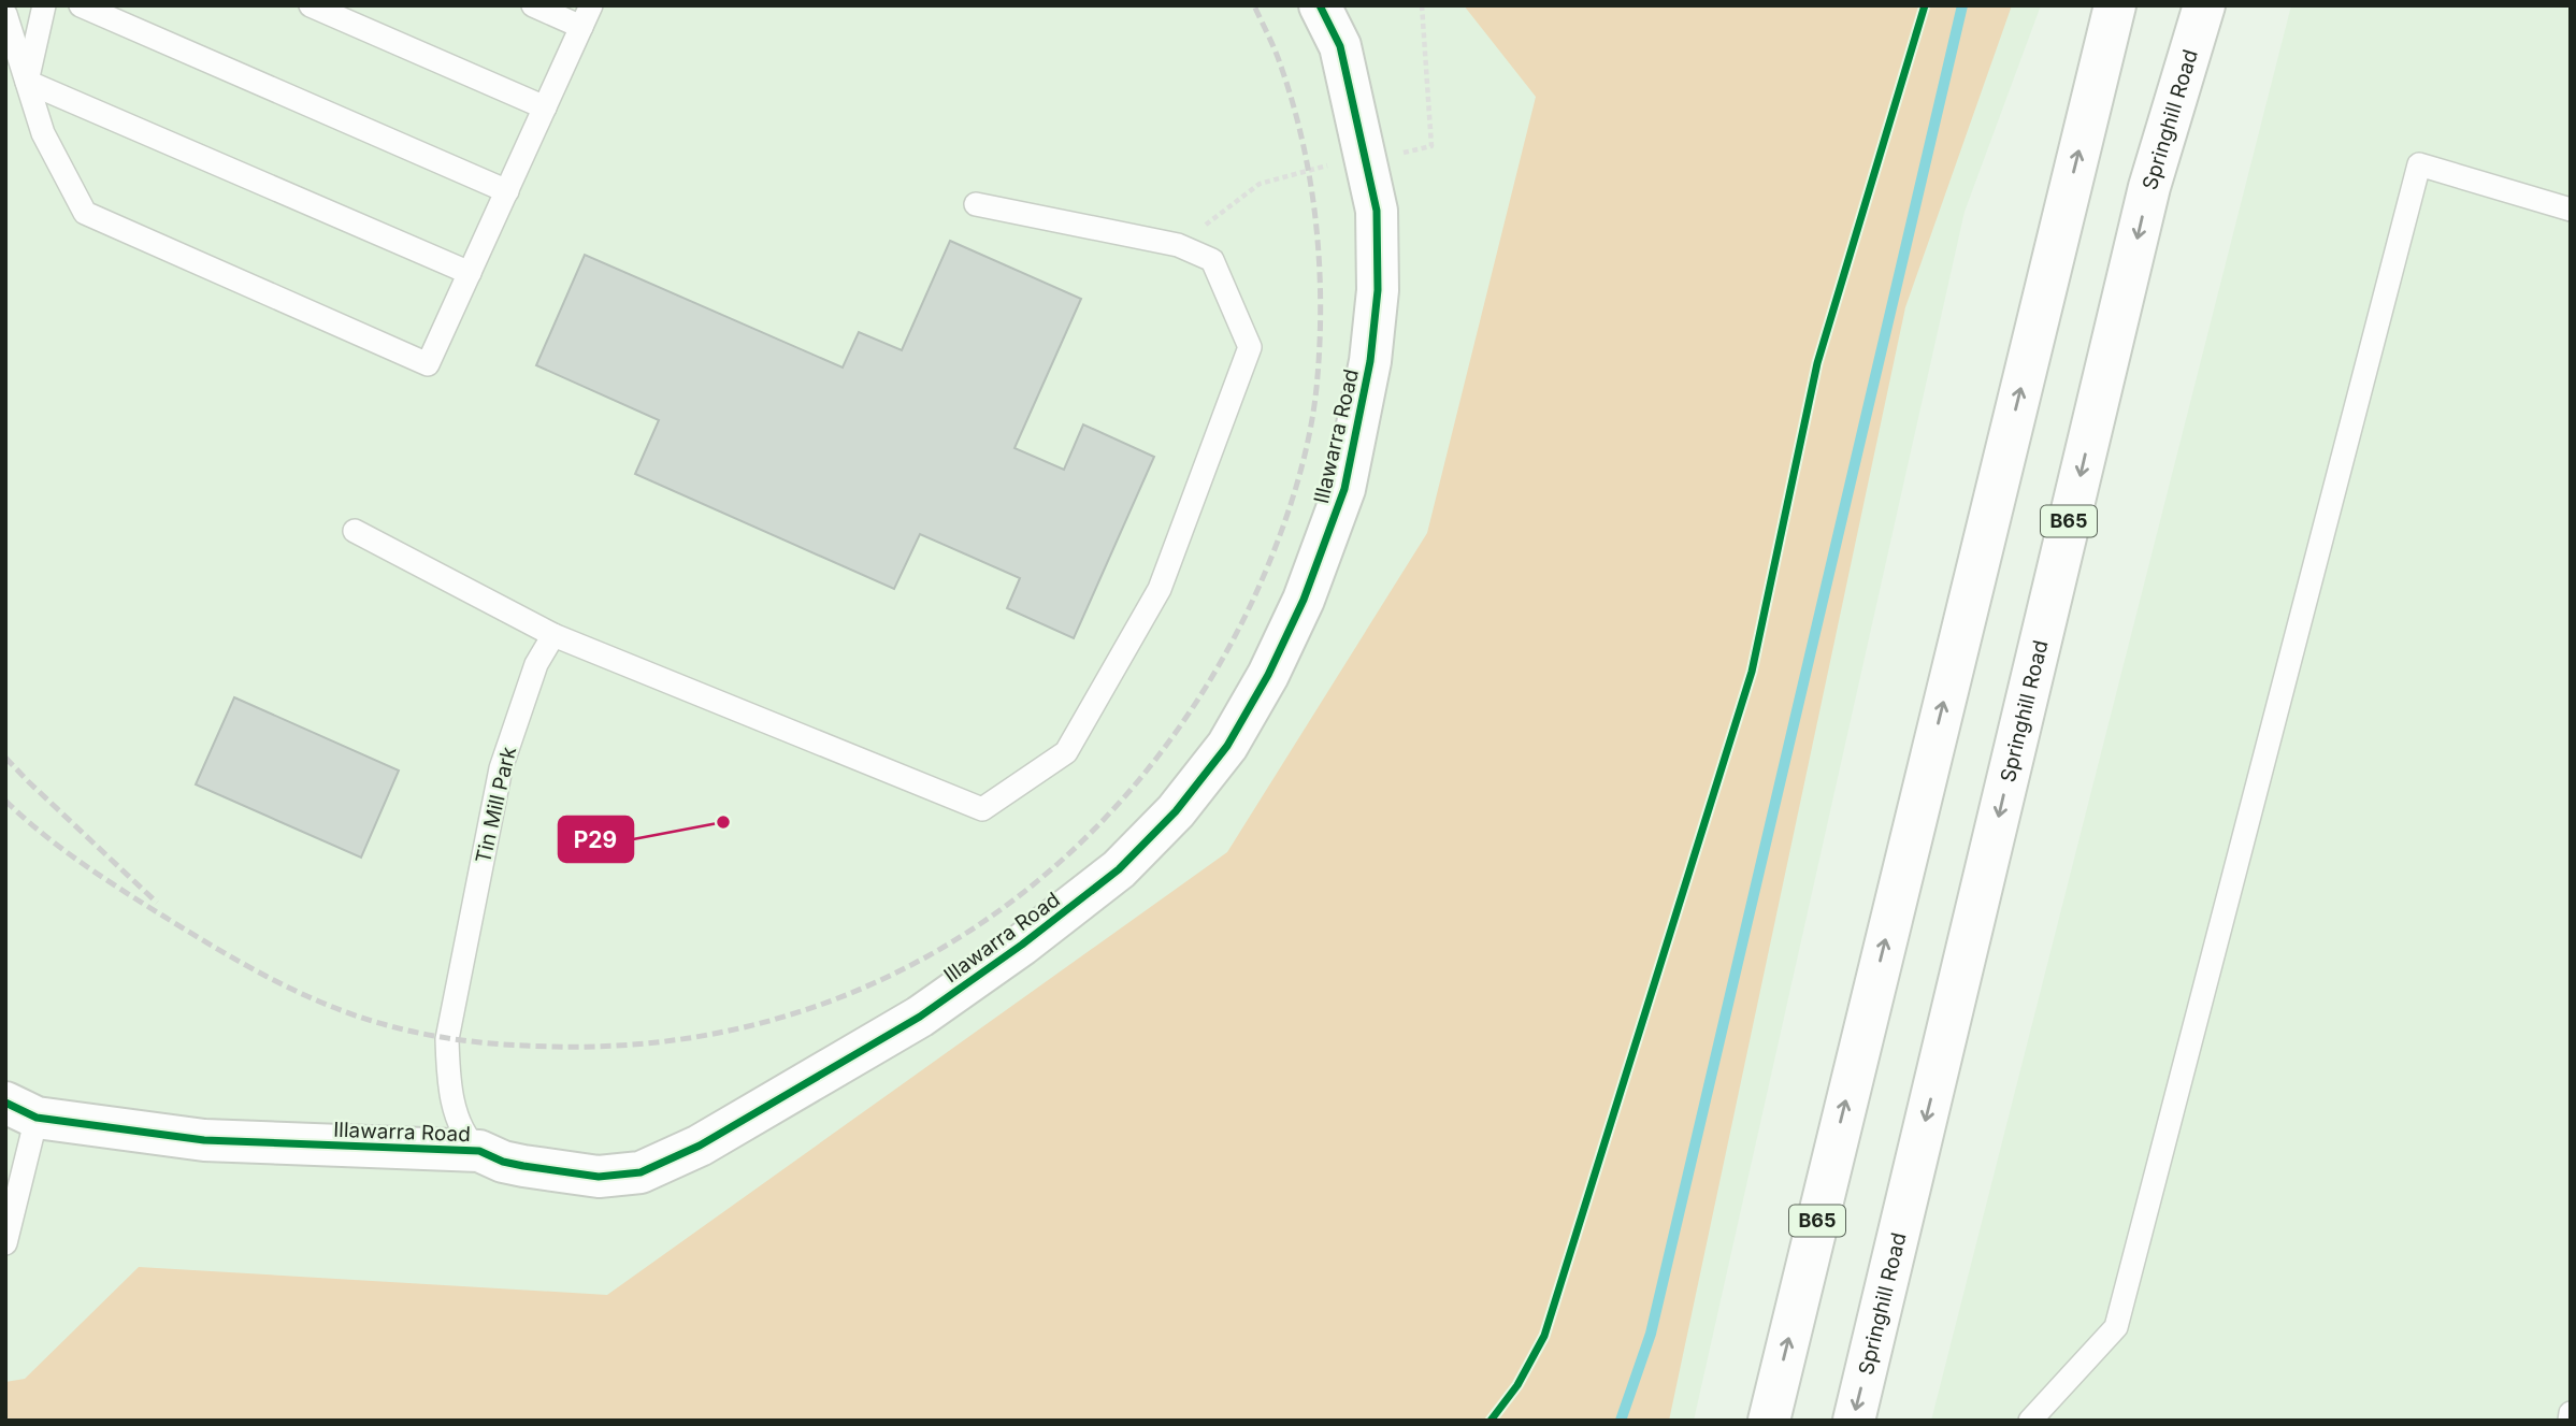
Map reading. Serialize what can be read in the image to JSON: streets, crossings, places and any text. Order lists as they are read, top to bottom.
{
  "streets": {
    "main road": ["Springhill Road", "Illawarra Road", "B65"],
    "lane": ["Tin Mill Park"]
  },
  "crossings": [
    ["Illawarra Road", "Tin Mill Park"]
  ],
  "places": ["P29"]
}
